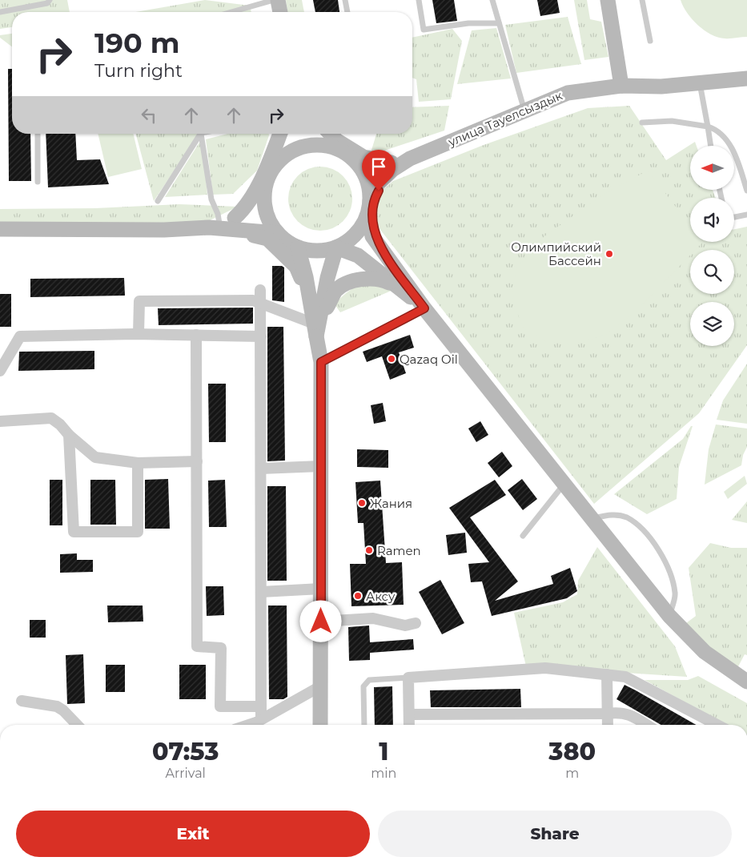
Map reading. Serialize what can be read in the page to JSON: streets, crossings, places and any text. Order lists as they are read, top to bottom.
{
  "streets": {
    "main road": ["улица Тауелсыздык"]
  },
  "places": [
    "Олимпийский Бассейн",
    "Qazaq Oil",
    "Жания",
    "Ramen",
    "Аксу"
  ],
  "north": "left",
  "page": {
    "turn": ["190 m", "Turn right"],
    "eta": [
      "07:53",
      "Arrival",
      "1",
      "min",
      "380",
      "m"
    ],
    "buttons": ["Exit", "Share"]
  }
}
